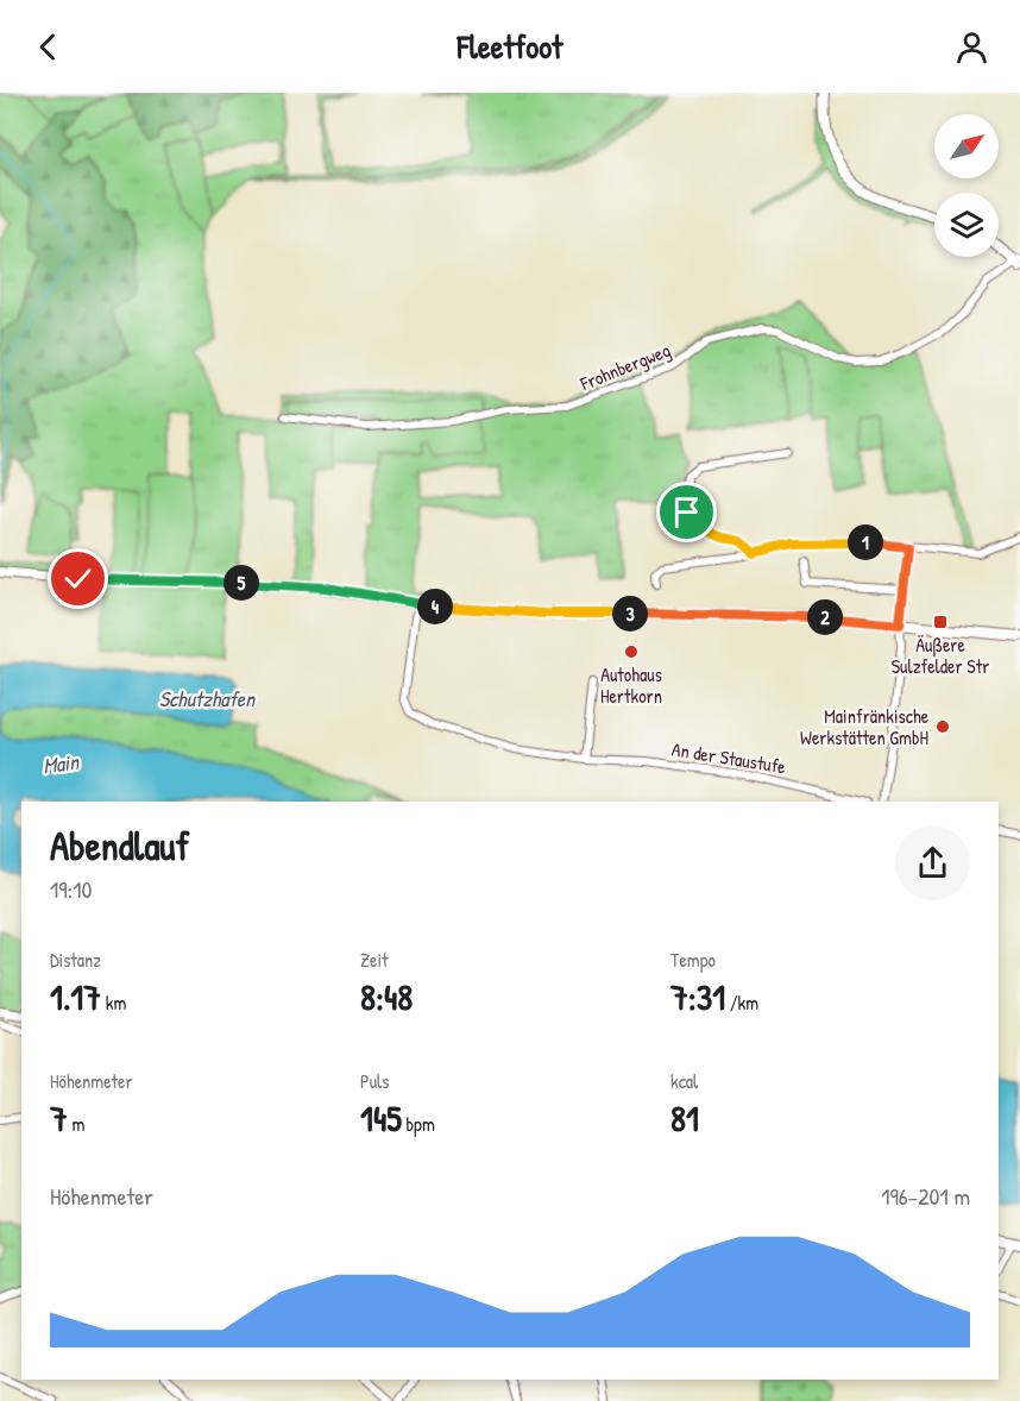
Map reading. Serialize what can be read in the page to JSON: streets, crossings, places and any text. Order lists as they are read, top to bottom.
{
  "streets": {
    "street": ["Frohnbergweg", "An der Staustufe"]
  },
  "water": ["Schutzhafen", "Main"],
  "places": {
    "transit": ["Äußere Sulzfelder Str"],
    "other": ["Autohaus Hertkorn", "Mainfränkische Werkstätten GmbH"]
  },
  "north": "top right",
  "page": {
    "header": "Fleetfoot",
    "pins": [
      "1",
      "5",
      "4",
      "3",
      "2"
    ],
    "heading": ["Abendlauf", "19:10"],
    "stats": [
      ["Distanz", "1.17 km"],
      ["Zeit", "8:48"],
      ["Tempo", "7:31 /km"],
      ["Höhenmeter", "7 m"],
      ["Puls", "145 bpm"],
      ["kcal", "81"]
    ],
    "chart": ["Höhenmeter", "196–201 m"]
  }
}
